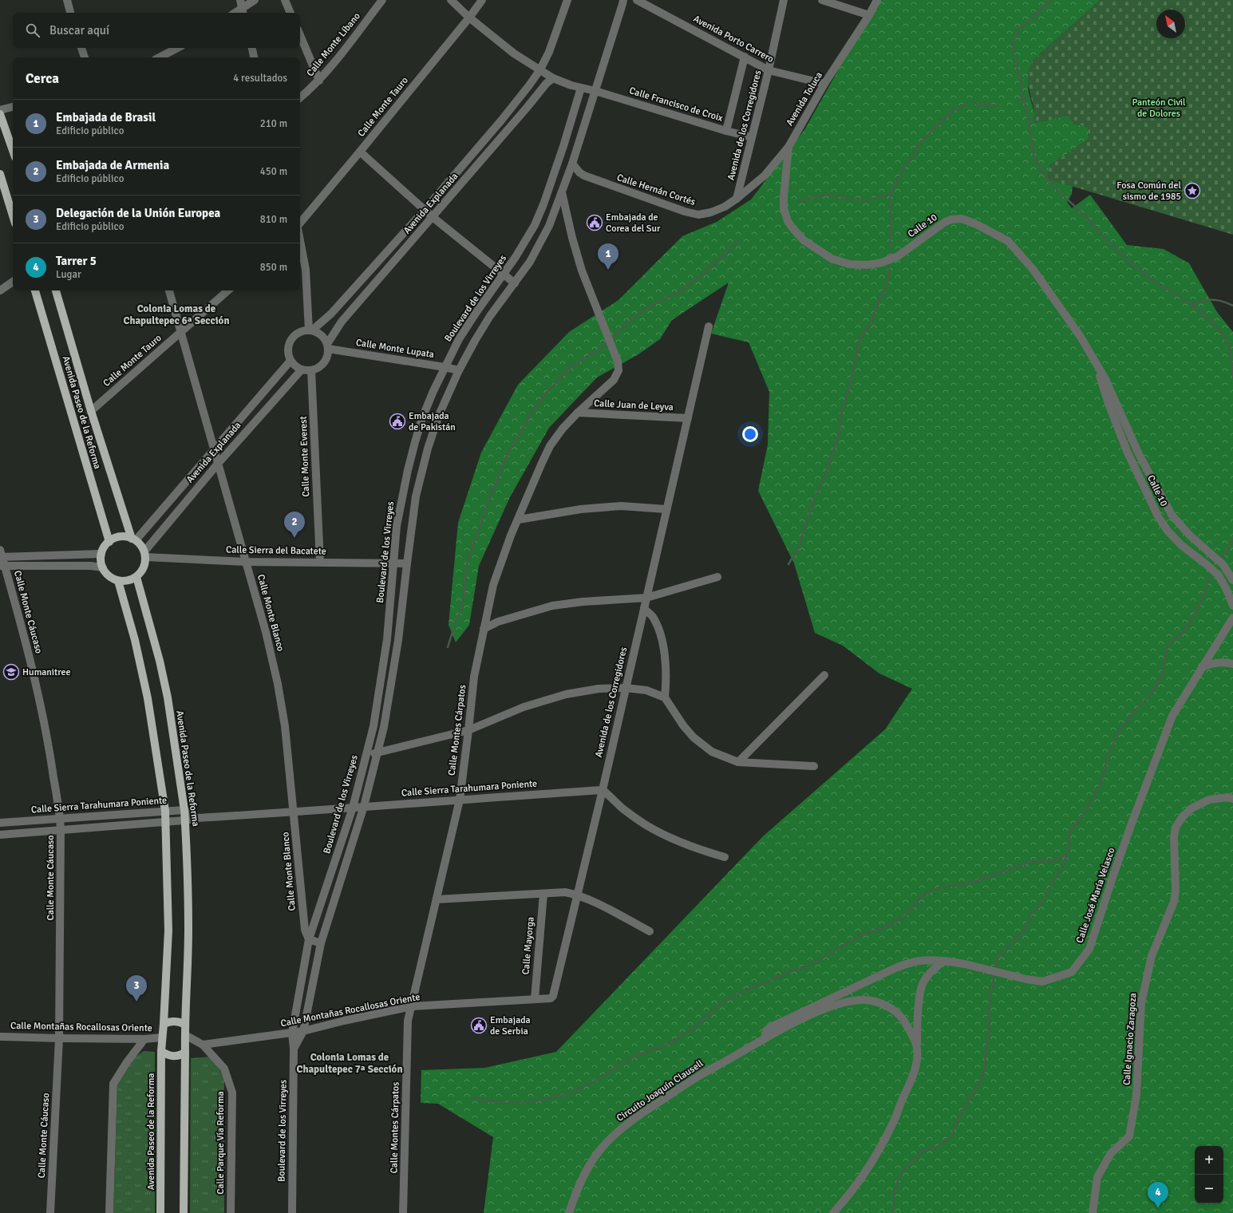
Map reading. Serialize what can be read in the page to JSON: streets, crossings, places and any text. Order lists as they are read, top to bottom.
{
  "streets": {
    "main road": ["Avenida Paseo de la Reforma"],
    "street": [
      "Avenida Porto Carrero",
      "Calle Monte Líbano",
      "Avenida Toluca",
      "Calle Francisco de Croix",
      "Calle Monte Tauro",
      "Avenida de los Corregidores",
      "Calle Hernán Cortés",
      "Avenida Explanada",
      "Calle 10",
      "Boulevard de los Virreyes",
      "Calle Monte Lupata",
      "Calle Juan de Leyva",
      "Calle Monte Everest",
      "Calle Sierra del Bacatete",
      "Calle Monte Cáucaso",
      "Calle Monte Blanco",
      "Calle Montes Cárpatos",
      "Calle Sierra Tarahumara Poniente",
      "Calle José María Velasco",
      "Calle Mayorga",
      "Calle Montañas Rocallosas Oriente",
      "Calle Ignacio Zaragoza",
      "Circuito Joaquín Clausell",
      "Calle Parque Vía Reforma"
    ]
  },
  "crossings": [
    ["Avenida Porto Carrero", "Avenida Toluca"],
    ["Avenida Porto Carrero", "Avenida de los Corregidores"],
    ["Avenida Toluca", "Avenida de los Corregidores"],
    ["Avenida Toluca", "Calle Hernán Cortés"],
    ["Avenida Toluca", "Calle 10"],
    ["Calle Francisco de Croix", "Calle Monte Tauro"],
    ["Calle Francisco de Croix", "Avenida de los Corregidores"],
    ["Calle Francisco de Croix", "Avenida Explanada"],
    ["Calle Francisco de Croix", "Boulevard de los Virreyes"],
    ["Calle Monte Tauro", "Avenida Paseo de la Reforma"],
    ["Calle Monte Tauro", "Calle Monte Blanco"],
    ["Avenida de los Corregidores", "Calle Hernán Cortés"],
    ["Avenida de los Corregidores", "Calle Juan de Leyva"],
    ["Avenida de los Corregidores", "Calle Sierra Tarahumara Poniente"],
    ["Avenida de los Corregidores", "Calle Montañas Rocallosas Oriente"],
    ["Calle Hernán Cortés", "Boulevard de los Virreyes"],
    ["Avenida Explanada", "Calle Monte Lupata"],
    ["Avenida Explanada", "Avenida Paseo de la Reforma"],
    ["Avenida Explanada", "Calle Monte Everest"],
    ["Avenida Explanada", "Calle Sierra del Bacatete"],
    ["Avenida Explanada", "Calle Monte Blanco"],
    ["Boulevard de los Virreyes", "Calle Monte Lupata"],
    ["Boulevard de los Virreyes", "Calle Sierra del Bacatete"],
    ["Boulevard de los Virreyes", "Calle Monte Blanco"],
    ["Boulevard de los Virreyes", "Calle Montes Cárpatos"],
    ["Boulevard de los Virreyes", "Calle Sierra Tarahumara Poniente"],
    ["Boulevard de los Virreyes", "Calle Montañas Rocallosas Oriente"],
    ["Calle Monte Lupata", "Calle Monte Everest"],
    ["Calle Juan de Leyva", "Calle Montes Cárpatos"],
    ["Avenida Paseo de la Reforma", "Calle Sierra del Bacatete"],
    ["Avenida Paseo de la Reforma", "Calle Sierra Tarahumara Poniente"],
    ["Avenida Paseo de la Reforma", "Calle Montañas Rocallosas Oriente"],
    ["Avenida Paseo de la Reforma", "Calle Parque Vía Reforma"],
    ["Calle Monte Everest", "Calle Sierra del Bacatete"],
    ["Calle Sierra del Bacatete", "Calle Monte Blanco"],
    ["Calle Monte Cáucaso", "Calle Sierra Tarahumara Poniente"],
    ["Calle Monte Cáucaso", "Calle Montañas Rocallosas Oriente"],
    ["Calle Monte Blanco", "Calle Sierra Tarahumara Poniente"],
    ["Calle Montes Cárpatos", "Calle Sierra Tarahumara Poniente"],
    ["Calle Montes Cárpatos", "Calle Montañas Rocallosas Oriente"],
    ["Calle Mayorga", "Calle Montañas Rocallosas Oriente"],
    ["Calle Montañas Rocallosas Oriente", "Calle Parque Vía Reforma"]
  ],
  "districts": ["Colonia Lomas de Chapultepec 6ª Sección", "Colonia Lomas de Chapultepec 7ª Sección"],
  "parks": ["Panteón Civil de Dolores"],
  "places": {
    "place": ["Fosa Común del sismo de 1985"],
    "public building": ["Embajada de Corea del Sur", "Embajada de Pakistán", "Embajada de Serbia"],
    "school or university": ["Humanitree"]
  },
  "north": "top left",
  "page": {
    "search": "Buscar aquí",
    "heading": ["Cerca", "4 resultados"],
    "list": [
      {
        "mark": "1",
        "name": "Embajada de Brasil",
        "note": "Edificio público",
        "value": "210 m"
      },
      {
        "mark": "2",
        "name": "Embajada de Armenia",
        "note": "Edificio público",
        "value": "450 m"
      },
      {
        "mark": "3",
        "name": "Delegación de la Unión Europea",
        "note": "Edificio público",
        "value": "810 m"
      },
      {
        "mark": "4",
        "name": "Tarrer 5",
        "note": "Lugar",
        "value": "850 m"
      }
    ],
    "pins": [
      "1",
      "2",
      "3",
      "4"
    ],
    "map_buttons": ["+", "−"]
  }
}
